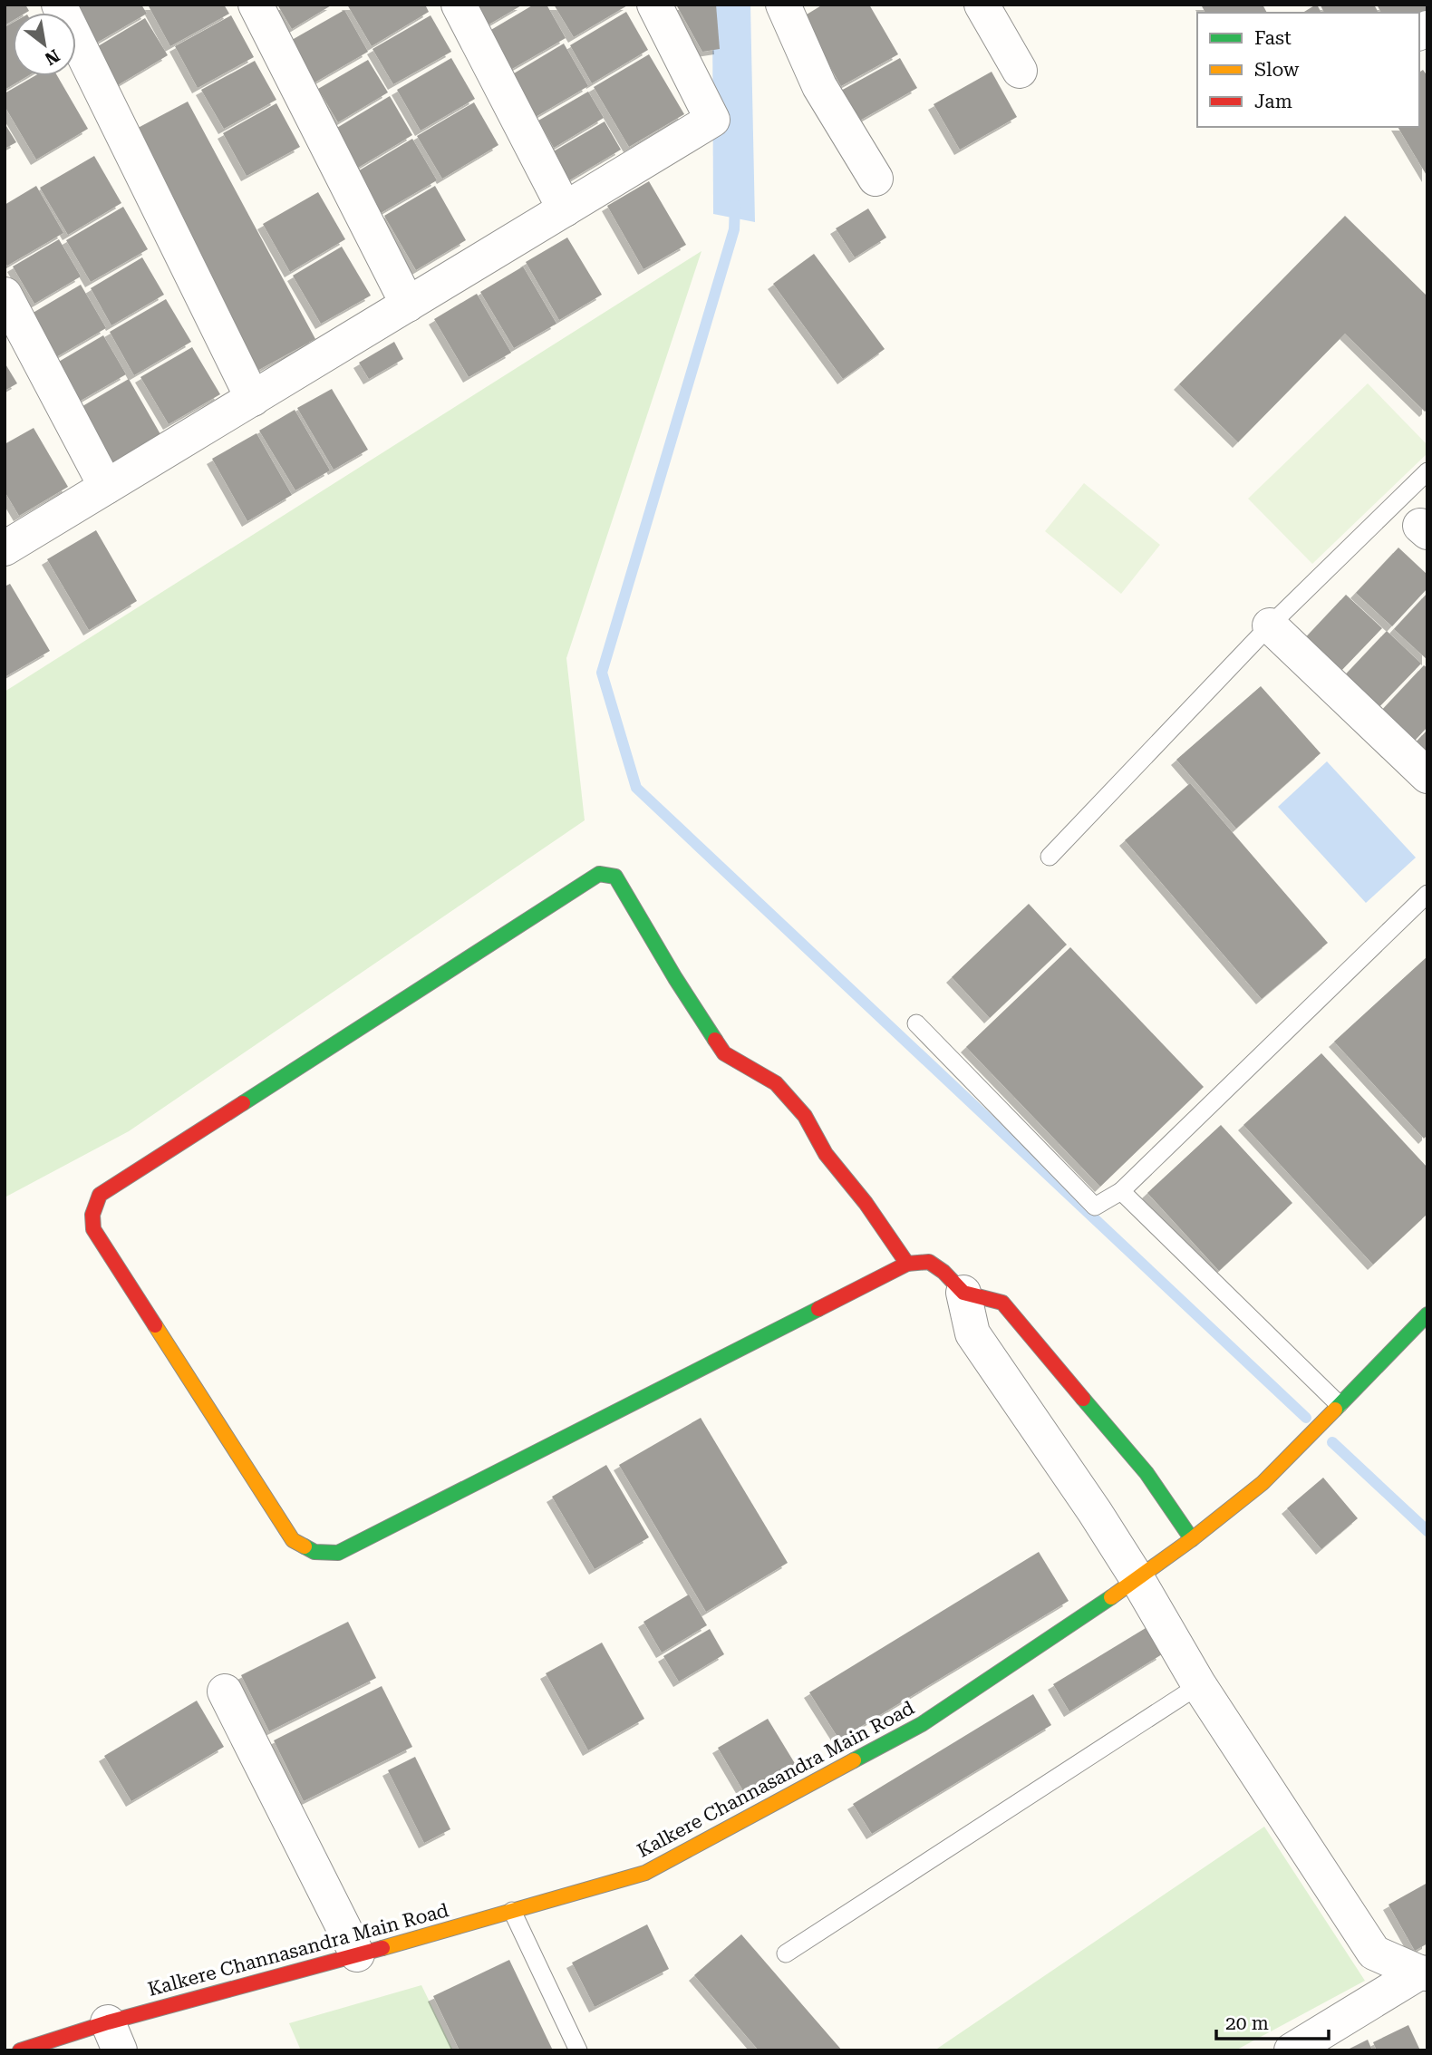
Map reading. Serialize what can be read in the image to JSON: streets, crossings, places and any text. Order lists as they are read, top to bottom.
{
  "streets": {
    "street": ["Kalkere Channasandra Main Road"]
  },
  "legend": ["Fast", "Slow", "Jam"],
  "scale_bar": "20 m",
  "north": "bottom right"
}
